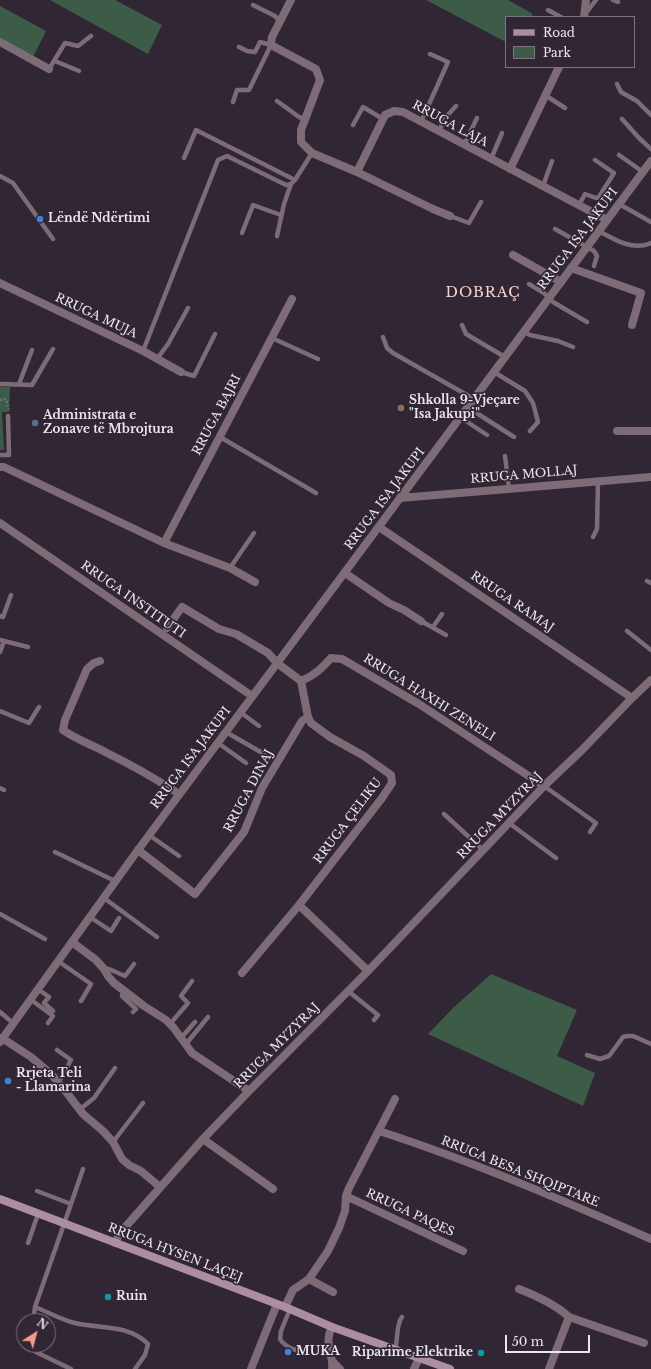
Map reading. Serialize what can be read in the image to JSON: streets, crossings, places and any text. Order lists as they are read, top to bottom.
{
  "streets": {
    "main road": ["RRUGA HYSEN LAÇEJ"],
    "street": [
      "RRUGA LAJA",
      "RRUGA ISA JAKUPI",
      "RRUGA MUJA",
      "RRUGA BAJRI",
      "RRUGA MOLLAJ",
      "RRUGA INSTITUTI",
      "RRUGA RAMAJ",
      "RRUGA HAXHI ZENELI",
      "RRUGA DINAJ",
      "RRUGA MYZYRAJ",
      "RRUGA ÇELIKU",
      "RRUGA BESA SHQIPTARE",
      "RRUGA PAQES"
    ]
  },
  "crossings": [
    ["RRUGA LAJA", "RRUGA ISA JAKUPI"],
    ["RRUGA ISA JAKUPI", "RRUGA MOLLAJ"],
    ["RRUGA ISA JAKUPI", "RRUGA INSTITUTI"],
    ["RRUGA ISA JAKUPI", "RRUGA RAMAJ"],
    ["RRUGA ISA JAKUPI", "RRUGA DINAJ"],
    ["RRUGA RAMAJ", "RRUGA MYZYRAJ"],
    ["RRUGA HAXHI ZENELI", "RRUGA MYZYRAJ"],
    ["RRUGA DINAJ", "RRUGA ÇELIKU"],
    ["RRUGA MYZYRAJ", "RRUGA HYSEN LAÇEJ"],
    ["RRUGA BESA SHQIPTARE", "RRUGA PAQES"]
  ],
  "districts": ["DOBRAÇ"],
  "places": [
    "Lëndë Ndërtimi",
    "Shkolla 9-Vjeçare \"Isa Jakupi\"",
    "Administrata e Zonave të Mbrojtura",
    "Rrjeta Teli - Llamarina",
    "Ruin",
    "MUKA",
    "Riparime Elektrike"
  ],
  "legend": ["Road", "Park"],
  "scale_bar": "50 m",
  "north": "top right"
}
